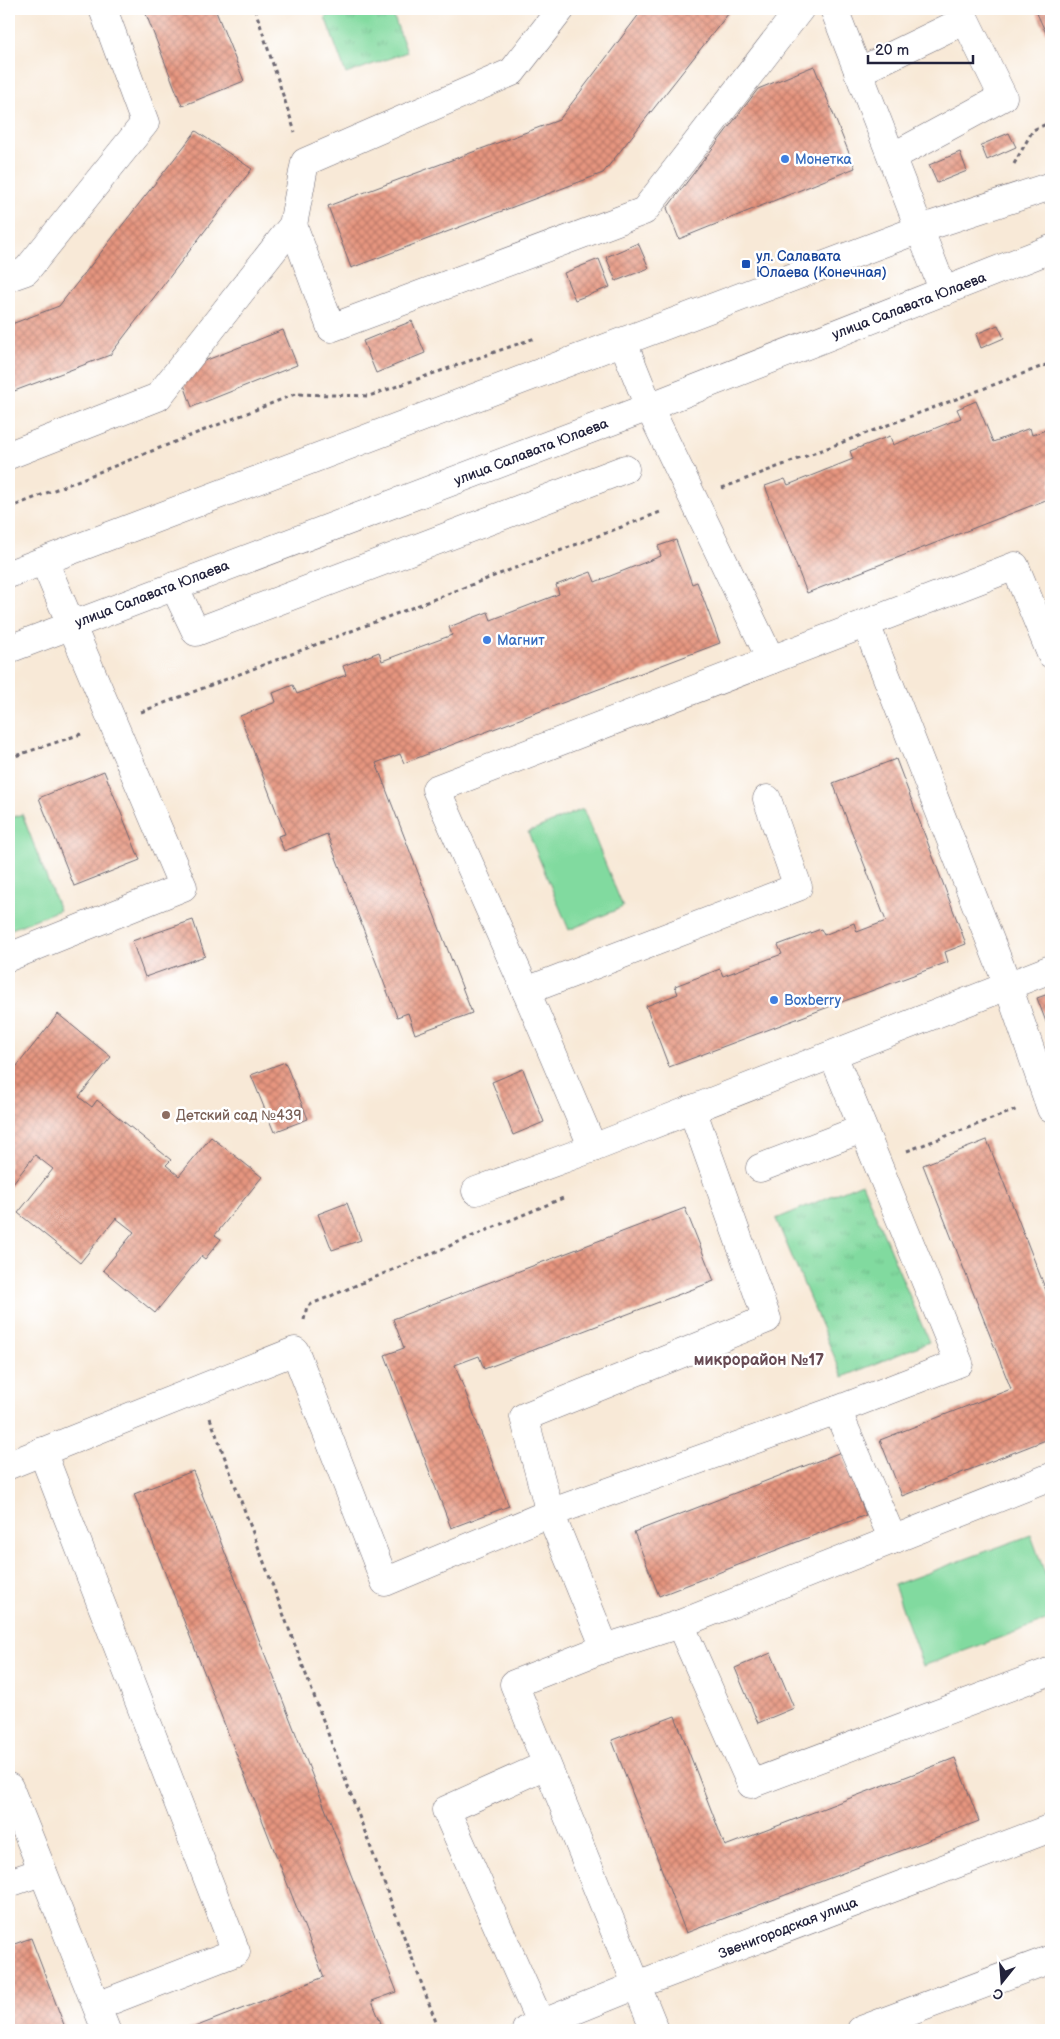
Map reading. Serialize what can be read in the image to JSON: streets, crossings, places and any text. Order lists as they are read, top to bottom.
{
  "streets": {
    "street": ["улица Салавата Юлаева", "Звенигородская улица"]
  },
  "districts": ["микрорайон №17"],
  "places": {
    "other": [
      "Монетка",
      "Магнит",
      "Boxberry",
      "Детский сад №439"
    ],
    "transit": ["ул. Салавата Юлаева (Конечная)"]
  },
  "scale_bar": "20 m",
  "north": "bottom"
}
